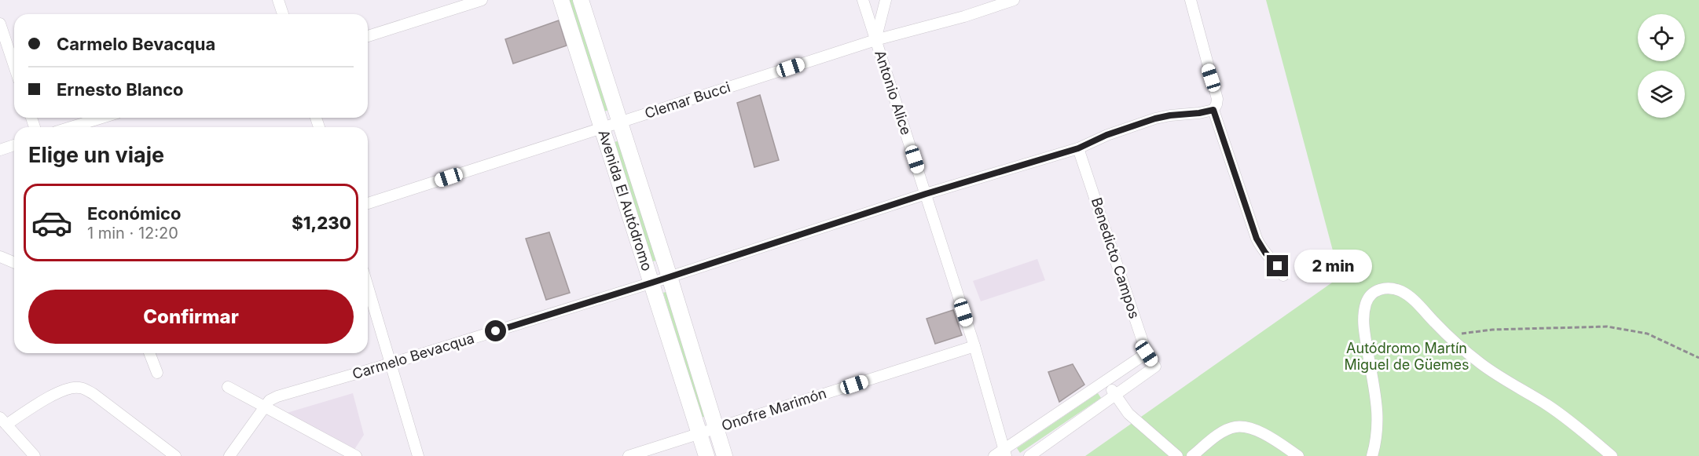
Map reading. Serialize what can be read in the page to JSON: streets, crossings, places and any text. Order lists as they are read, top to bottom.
{
  "streets": {
    "street": [
      "Antonio Alice",
      "Clemar Bucci",
      "Avenida El Autódromo",
      "Benedicto Campos",
      "Carmelo Bevacqua",
      "Onofre Marimón"
    ]
  },
  "crossings": [
    ["Antonio Alice", "Clemar Bucci"],
    ["Antonio Alice", "Carmelo Bevacqua"],
    ["Antonio Alice", "Onofre Marimón"],
    ["Clemar Bucci", "Avenida El Autódromo"],
    ["Avenida El Autódromo", "Carmelo Bevacqua"],
    ["Avenida El Autódromo", "Onofre Marimón"],
    ["Benedicto Campos", "Carmelo Bevacqua"]
  ],
  "parks": ["Autódromo Martín Miguel de Güemes"],
  "page": {
    "banner": ["Carmelo Bevacqua", "Ernesto Blanco"],
    "heading": "Elige un viaje",
    "list": [
      {
        "name": "Económico",
        "note": "1 min · 12:20",
        "value": "$1,230"
      }
    ],
    "bubble": "2 min",
    "buttons": "Confirmar"
  }
}
